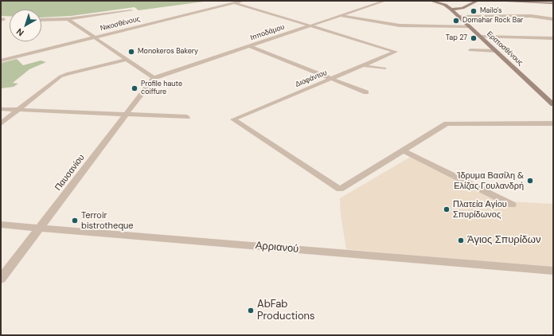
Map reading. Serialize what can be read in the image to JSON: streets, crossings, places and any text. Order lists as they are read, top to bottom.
{
  "streets": {
    "main road": ["Ερατοσθένους"],
    "street": [
      "Νικοσθένους",
      "Ιπποδάμου",
      "Διοφάντου",
      "Παυσανίου",
      "Αρριανού"
    ]
  },
  "crossings": [
    ["Ιπποδάμου", "Διοφάντου"],
    ["Ιπποδάμου", "Παυσανίου"],
    ["Παυσανίου", "Αρριανού"]
  ],
  "places": [
    "Mailo's",
    "Domahar Rock Bar",
    "Tap 27",
    "Monokeros Bakery",
    "Profile haute coiffure",
    "Ίδρυμα Βασίλη & Ελίζας Γουλανδρή",
    "Πλατεία Αγίου Σπυρίδωνος",
    "Terroir bistrotheque",
    "Άγιος Σπυρίδων",
    "AbFab Productions"
  ],
  "north": "bottom left"
}
